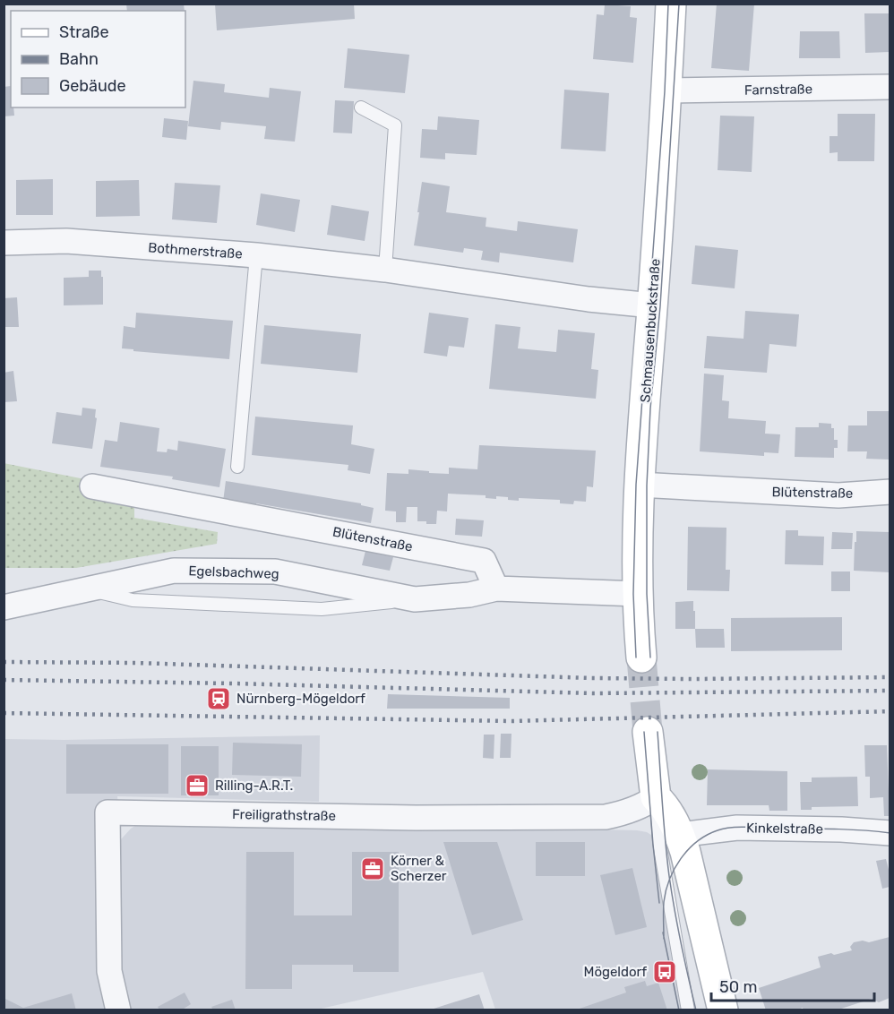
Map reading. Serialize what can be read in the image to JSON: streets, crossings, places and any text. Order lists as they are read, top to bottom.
{
  "streets": {
    "street": [
      "Farnstraße",
      "Bothmerstraße",
      "Schmausenbuckstraße",
      "Blütenstraße",
      "Egelsbachweg",
      "Freiligrathstraße",
      "Kinkelstraße"
    ]
  },
  "crossings": [
    ["Farnstraße", "Schmausenbuckstraße"],
    ["Bothmerstraße", "Schmausenbuckstraße"],
    ["Schmausenbuckstraße", "Blütenstraße"],
    ["Blütenstraße", "Egelsbachweg"]
  ],
  "places": {
    "station": ["Nürnberg-Mögeldorf"],
    "office": ["Rilling-A.R.T.", "Körner & Scherzer"],
    "bus stop": ["Mögeldorf"]
  },
  "legend": ["Straße", "Bahn", "Gebäude"],
  "scale_bar": "50 m"
}
